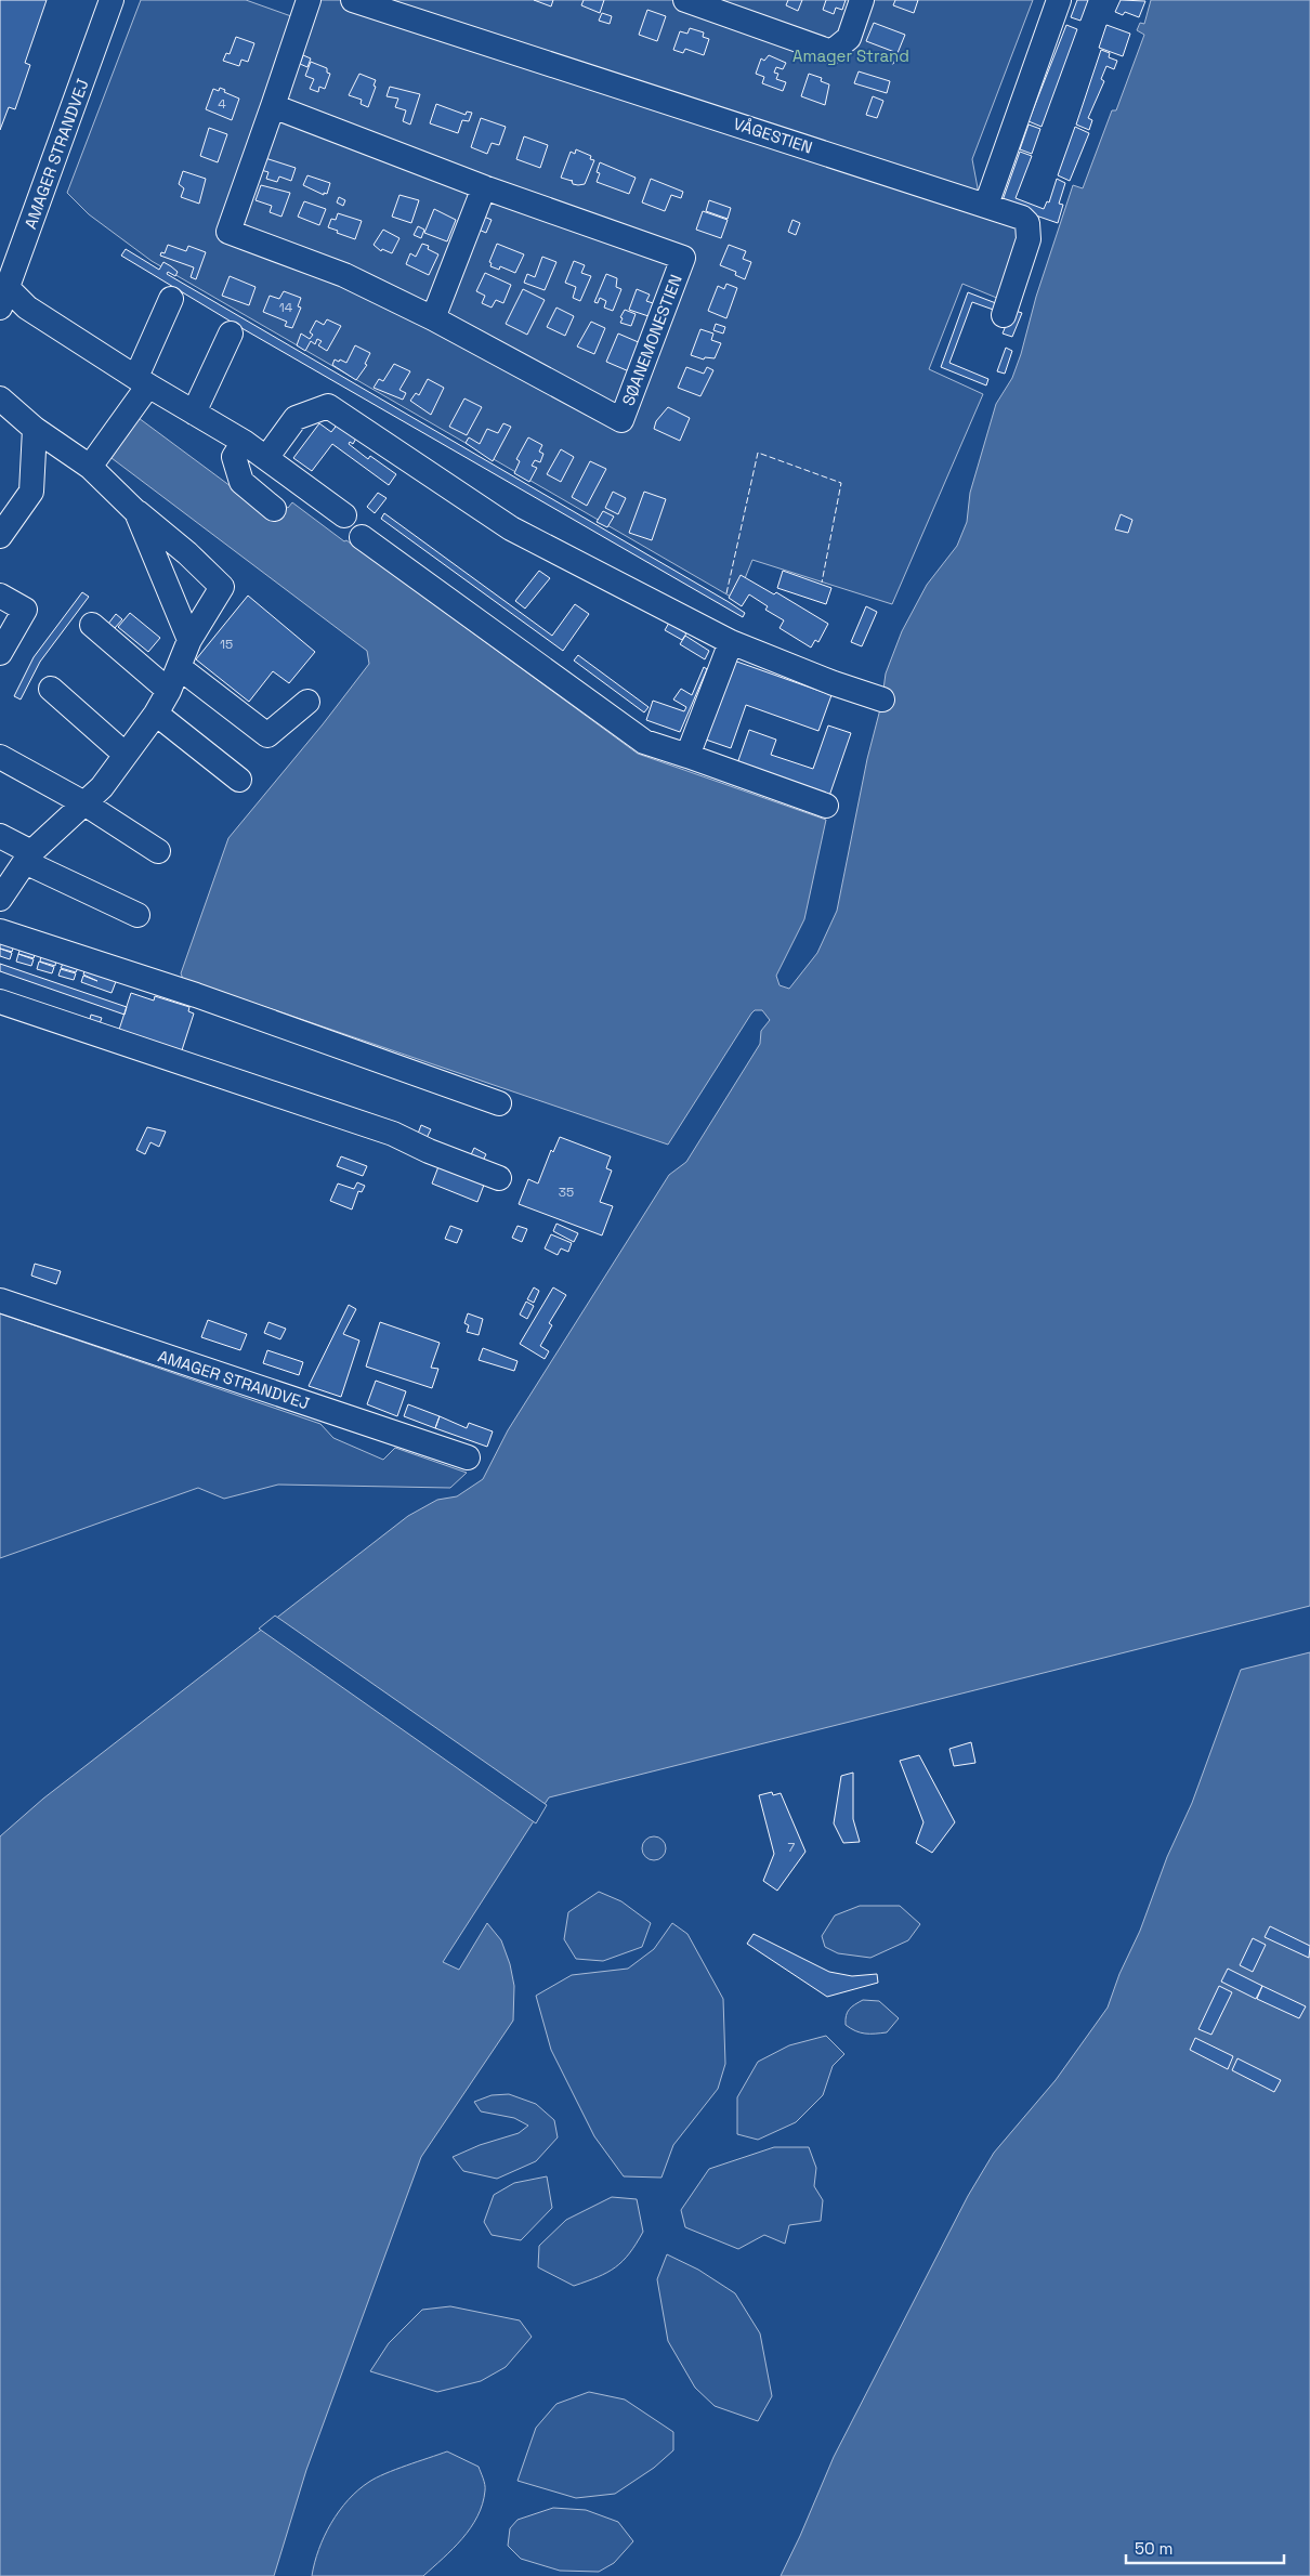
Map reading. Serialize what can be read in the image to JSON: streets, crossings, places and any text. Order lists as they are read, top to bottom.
{
  "streets": {
    "street": ["VÅGESTIEN", "AMAGER STRANDVEJ", "SØANEMONESTIEN"]
  },
  "parks": ["Amager Strand"],
  "house_numbers": [
    "4",
    "14",
    "15",
    "35",
    "7"
  ],
  "scale_bar": "50 m"
}
